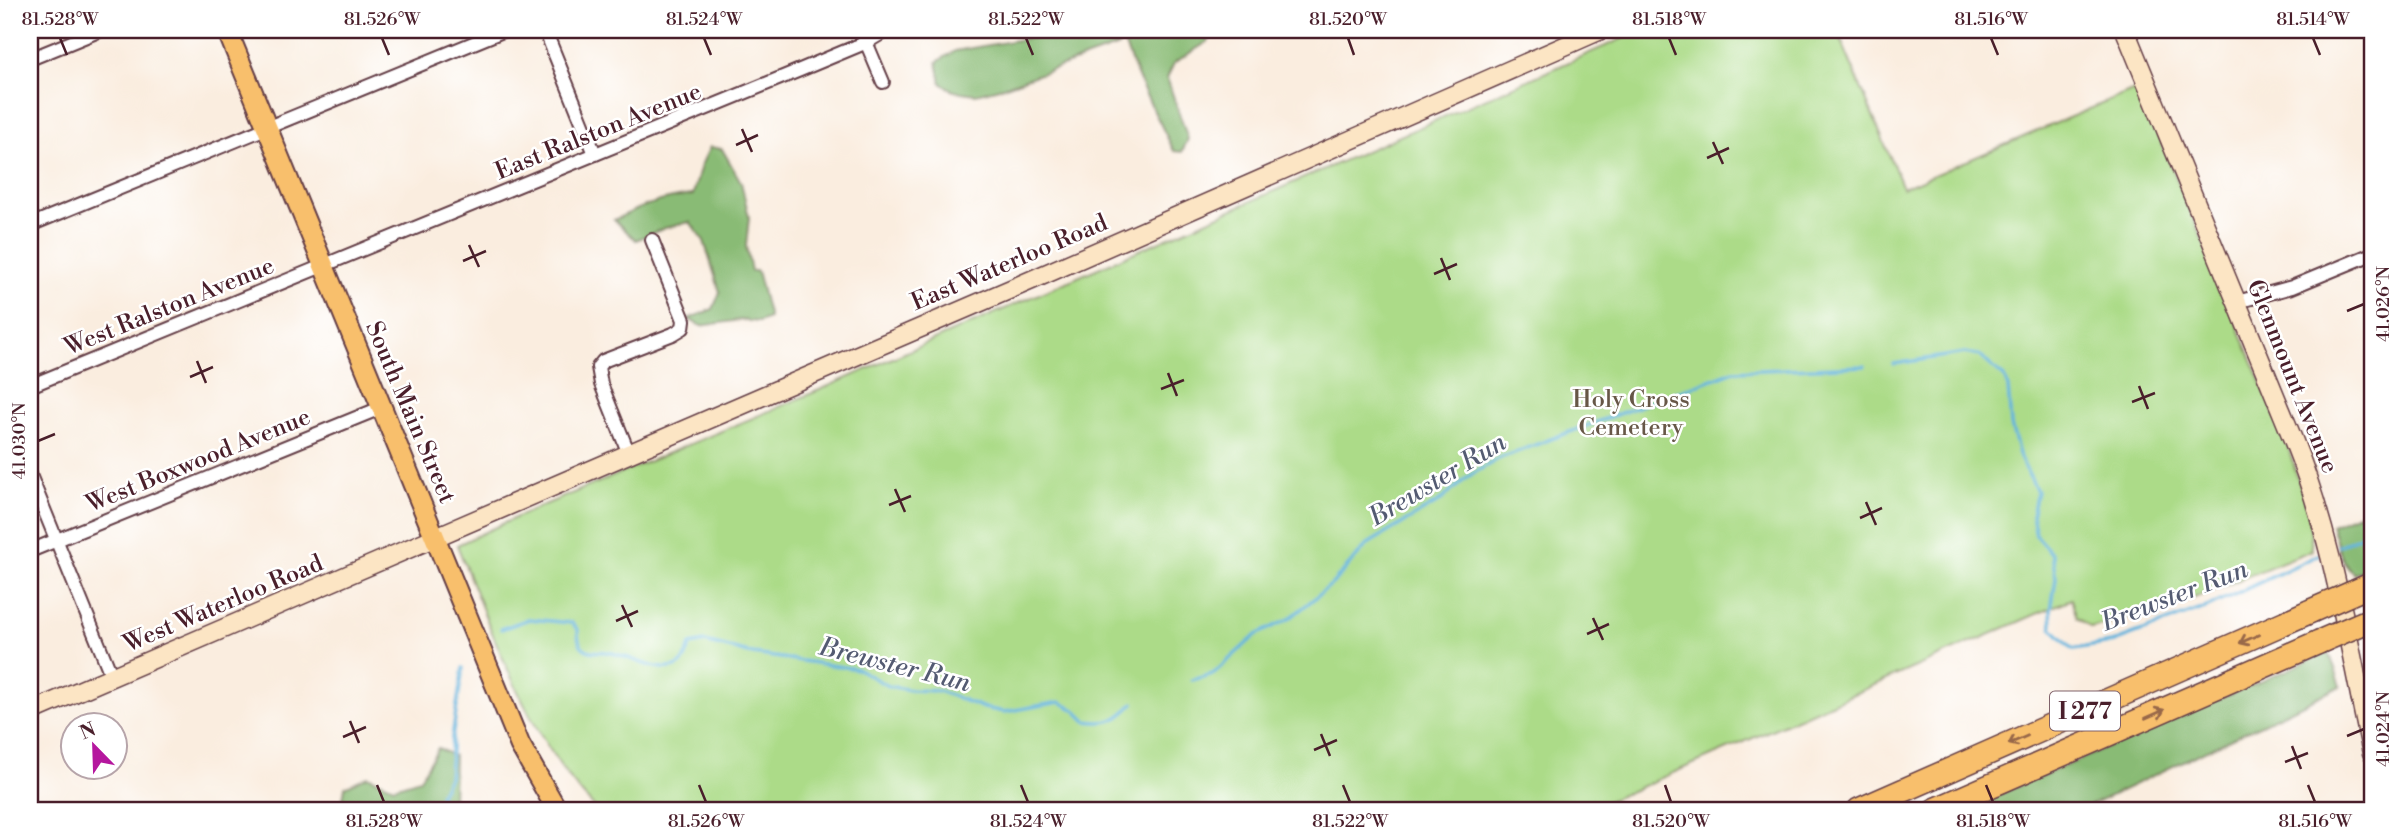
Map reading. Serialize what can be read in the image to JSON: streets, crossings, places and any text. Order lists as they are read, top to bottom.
{
  "streets": {
    "highway": ["I 277"],
    "main road": [
      "East Waterloo Road",
      "Glenmount Avenue",
      "South Main Street",
      "West Waterloo Road"
    ],
    "street": ["East Ralston Avenue", "West Ralston Avenue", "West Boxwood Avenue"]
  },
  "crossings": [
    ["East Ralston Avenue", "West Ralston Avenue"],
    ["East Ralston Avenue", "South Main Street"],
    ["East Waterloo Road", "South Main Street"],
    ["East Waterloo Road", "West Waterloo Road"],
    ["West Ralston Avenue", "South Main Street"],
    ["South Main Street", "West Boxwood Avenue"],
    ["South Main Street", "West Waterloo Road"]
  ],
  "water": ["Brewster Run"],
  "parks": ["Holy Cross Cemetery"],
  "north": "top left",
  "coordinates": [
    "81.528°W",
    "81.526°W",
    "81.524°W",
    "81.522°W",
    "81.520°W",
    "81.518°W",
    "81.516°W",
    "81.514°W",
    "41.026°N",
    "41.030°N",
    "41.024°N"
  ]
}
